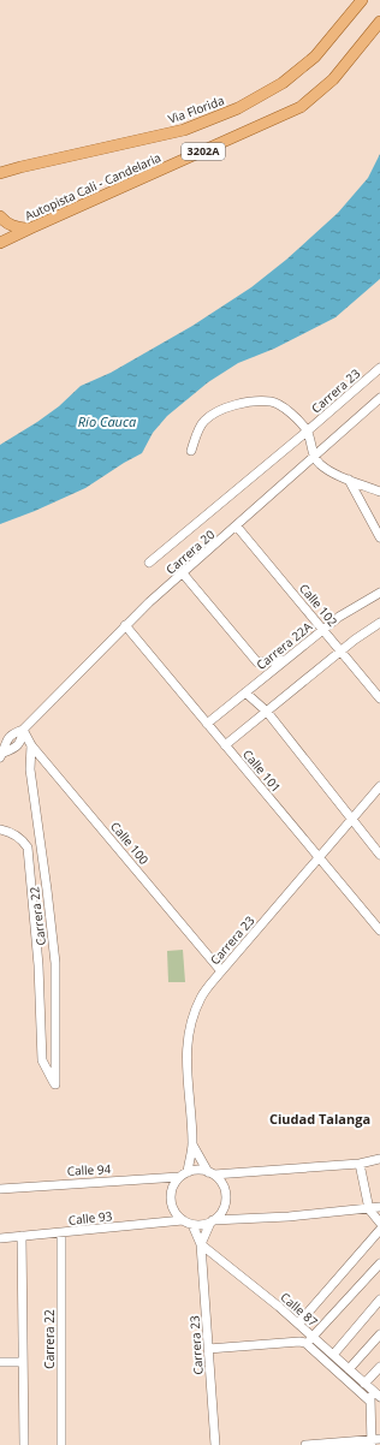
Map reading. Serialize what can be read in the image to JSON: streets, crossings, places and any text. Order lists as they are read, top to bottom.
{
  "streets": {
    "main road": ["Via Florida", "3202A", "Autopista Cali - Candelaria"],
    "street": [
      "Carrera 23",
      "Carrera 20",
      "Calle 102",
      "Carrera 22A",
      "Calle 101",
      "Calle 100",
      "Carrera 22",
      "Calle 94",
      "Calle 93",
      "Calle 87"
    ]
  },
  "crossings": [
    ["Carrera 23", "Calle 101"],
    ["Carrera 23", "Calle 100"],
    ["Carrera 23", "Calle 94"],
    ["Carrera 23", "Calle 93"],
    ["Carrera 23", "Calle 87"],
    ["Carrera 20", "Calle 102"],
    ["Carrera 20", "Calle 101"],
    ["Carrera 20", "Calle 100"],
    ["Calle 102", "Carrera 22A"],
    ["Carrera 22A", "Calle 101"],
    ["Calle 100", "Carrera 22"],
    ["Carrera 22", "Calle 93"],
    ["Calle 94", "Calle 93"]
  ],
  "districts": ["Ciudad Talanga"],
  "water": ["Río Cauca"]
}
